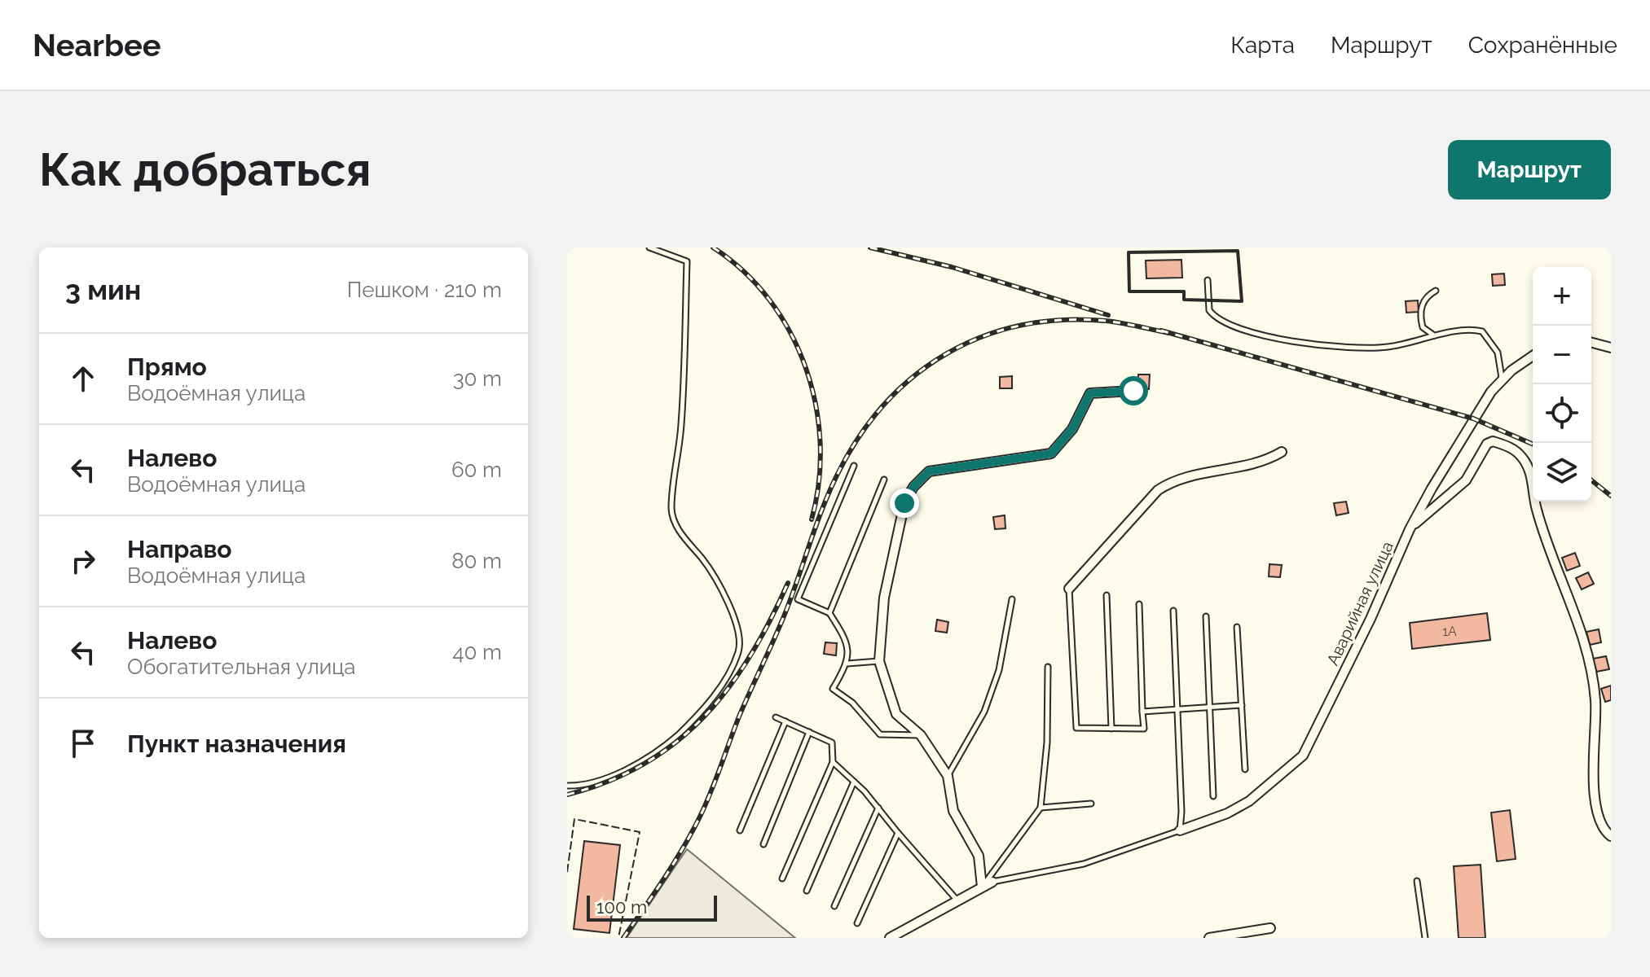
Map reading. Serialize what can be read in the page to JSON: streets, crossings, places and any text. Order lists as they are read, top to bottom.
{
  "streets": {
    "street": ["Аварийная улица"]
  },
  "house_numbers": ["1А"],
  "scale_bar": "100 m",
  "page": {
    "header": "Nearbee",
    "nav": ["Карта", "Маршрут", "Сохранённые"],
    "buttons": "Маршрут",
    "title": "Как добраться",
    "heading": ["3 мин", "Пешком · 210 m"],
    "map_buttons": ["+", "−"],
    "list": [
      ["Прямо", "Водоёмная улица", "30 m"],
      ["Налево", "Водоёмная улица", "60 m"],
      ["Направо", "Водоёмная улица", "80 m"],
      ["Налево", "Обогатительная улица", "40 m"],
      "Пункт назначения"
    ],
    "scale": "100 m"
  }
}
